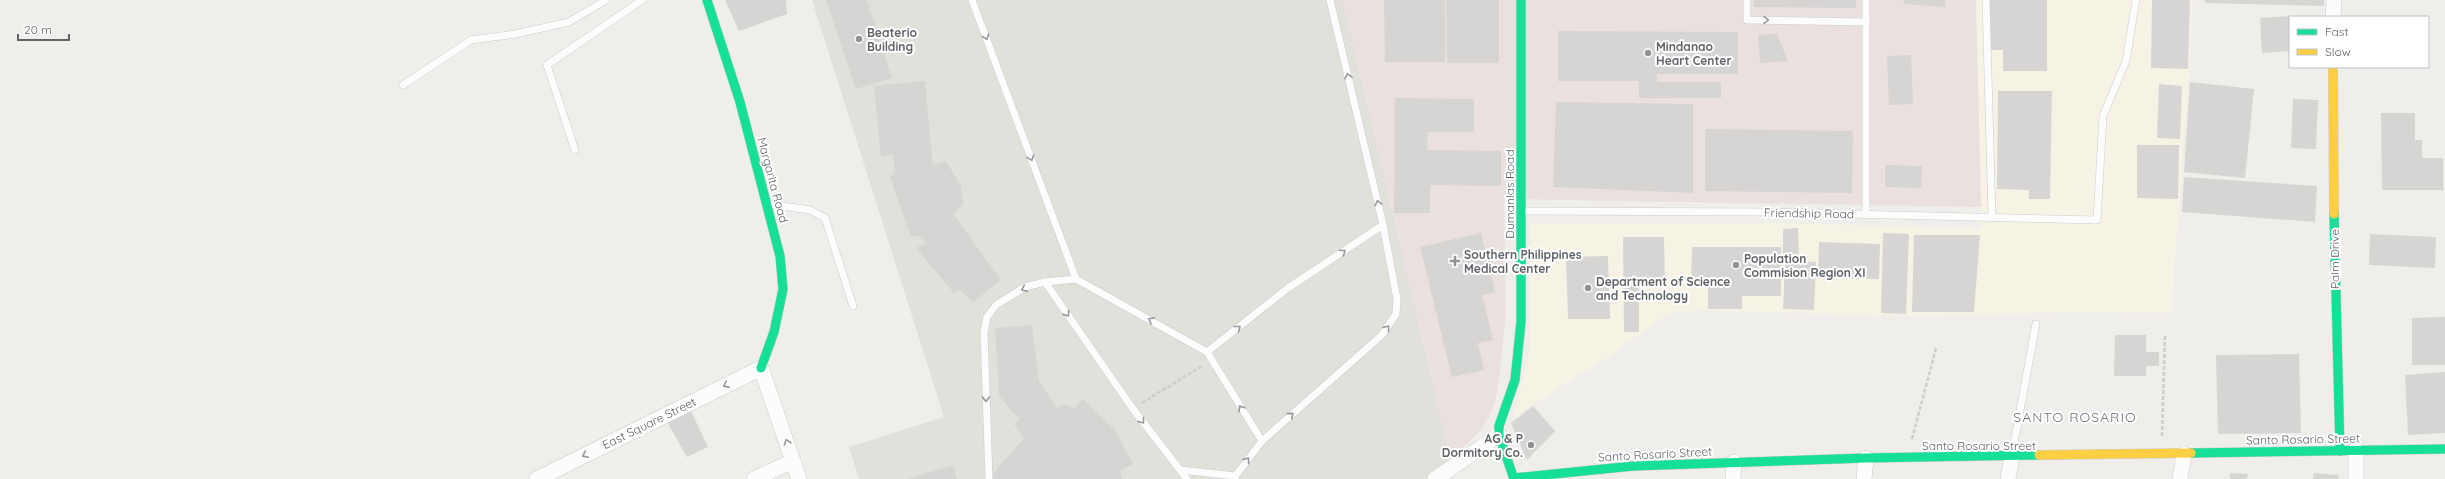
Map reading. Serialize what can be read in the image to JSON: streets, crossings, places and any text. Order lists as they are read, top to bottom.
{
  "streets": {
    "street": [
      "Margarita Road",
      "Dumanlas Road",
      "Palm Drive",
      "East Square Street",
      "Santo Rosario Street"
    ],
    "lane": ["Friendship Road"]
  },
  "crossings": [
    ["Margarita Road", "East Square Street"],
    ["Dumanlas Road", "Friendship Road"],
    ["Palm Drive", "Santo Rosario Street"]
  ],
  "one_way": ["East Square Street"],
  "districts": ["SANTO ROSARIO"],
  "places": {
    "other": [
      "Beaterio Building",
      "Mindanao Heart Center",
      "Population Commision Region XI",
      "Department of Science and Technology",
      "AG & P Dormitory Co."
    ],
    "health": ["Southern Philippines Medical Center"]
  },
  "legend": ["Fast", "Slow"],
  "scale_bar": "20 m"
}
